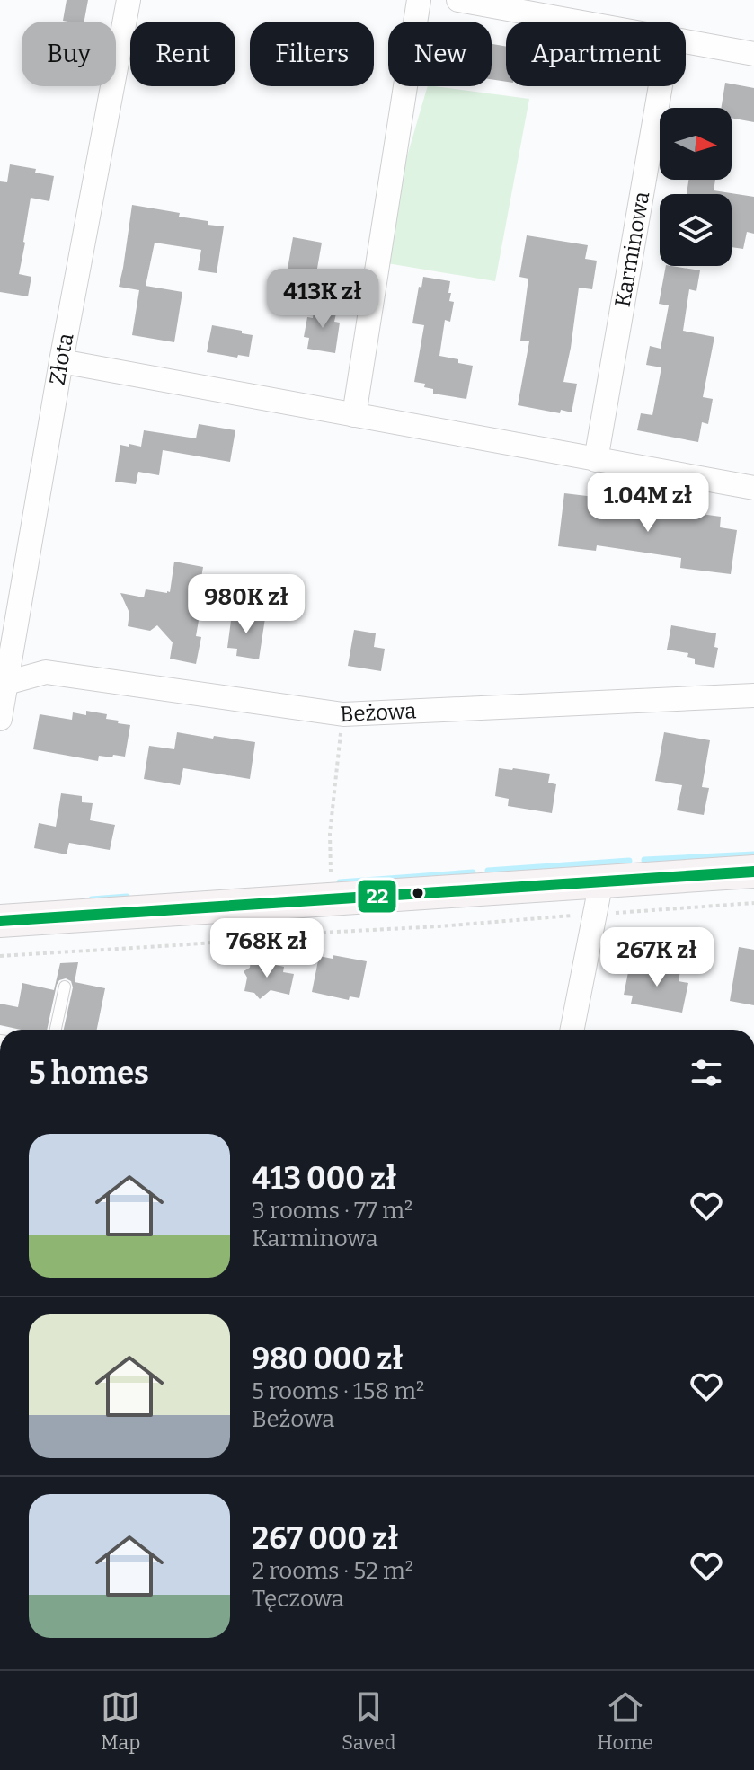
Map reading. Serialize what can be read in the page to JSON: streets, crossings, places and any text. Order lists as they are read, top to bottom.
{
  "streets": {
    "street": ["Karminowa", "Złota", "Beżowa"]
  },
  "crossings": [
    ["Złota", "Beżowa"]
  ],
  "lines": ["transit line 22"],
  "north": "right",
  "page": {
    "chip": [
      "Buy",
      "Rent",
      "Filters",
      "New",
      "Apartment"
    ],
    "price": [
      "413K zł",
      "1.04M zł",
      "980K zł",
      "768K zł",
      "267K zł"
    ],
    "heading": "5 homes",
    "list": [
      {
        "name": "413 000 zł",
        "note": "3 rooms · 77 m² · Karminowa"
      },
      {
        "name": "980 000 zł",
        "note": "5 rooms · 158 m² · Beżowa"
      },
      {
        "name": "267 000 zł",
        "note": "2 rooms · 52 m² · Tęczowa"
      }
    ],
    "tabs": ["Map", "Saved", "Home"]
  }
}
